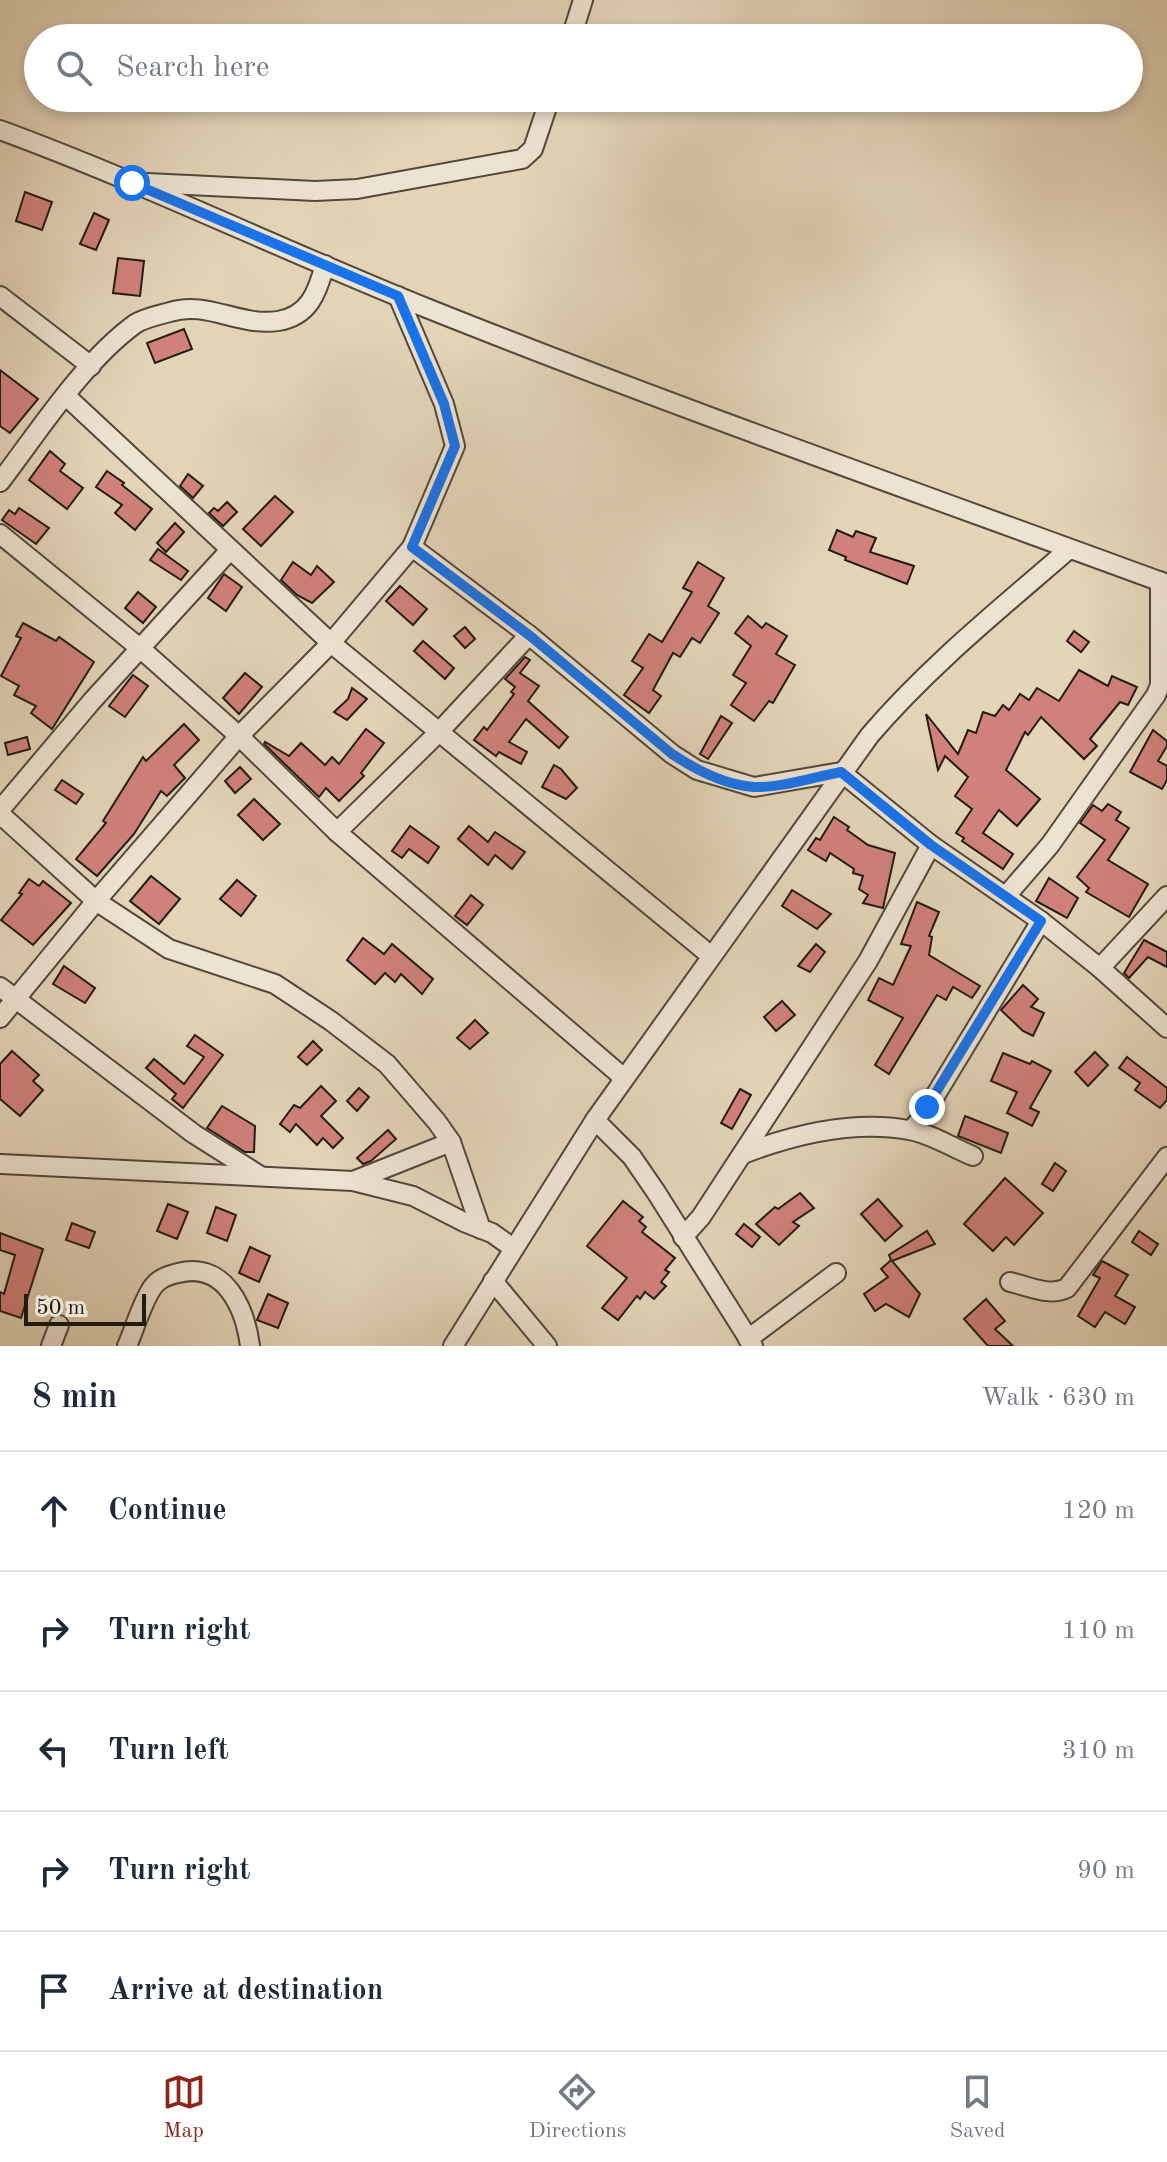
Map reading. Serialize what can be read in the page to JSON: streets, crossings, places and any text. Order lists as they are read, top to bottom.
{
  "scale_bar": "50 m",
  "page": {
    "search": "Search here",
    "scale": "50 m",
    "heading": ["8 min", "Walk · 630 m"],
    "list": [
      ["Continue", "120 m"],
      ["Turn right", "110 m"],
      ["Turn left", "310 m"],
      ["Turn right", "90 m"],
      "Arrive at destination"
    ],
    "nav": ["Map", "Directions", "Saved"]
  }
}
